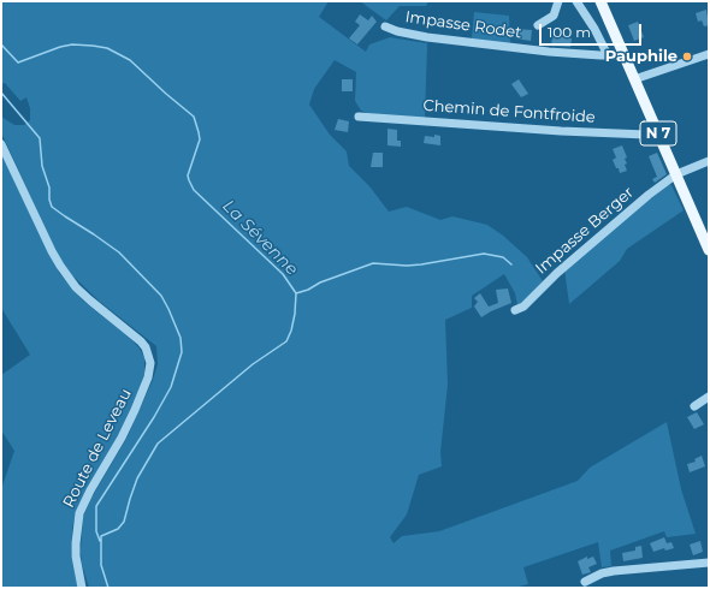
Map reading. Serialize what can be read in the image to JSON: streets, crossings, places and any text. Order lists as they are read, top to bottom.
{
  "streets": {
    "main road": ["N 7"],
    "street": [
      "Impasse Rodet",
      "Chemin de Fontfroide",
      "Impasse Berger",
      "Route de Leveau"
    ]
  },
  "crossings": [
    ["Impasse Rodet", "N 7"],
    ["Chemin de Fontfroide", "N 7"],
    ["N 7", "Impasse Berger"]
  ],
  "water": ["La Sévenne"],
  "places": ["Pauphile"],
  "scale_bar": "100 m"
}
